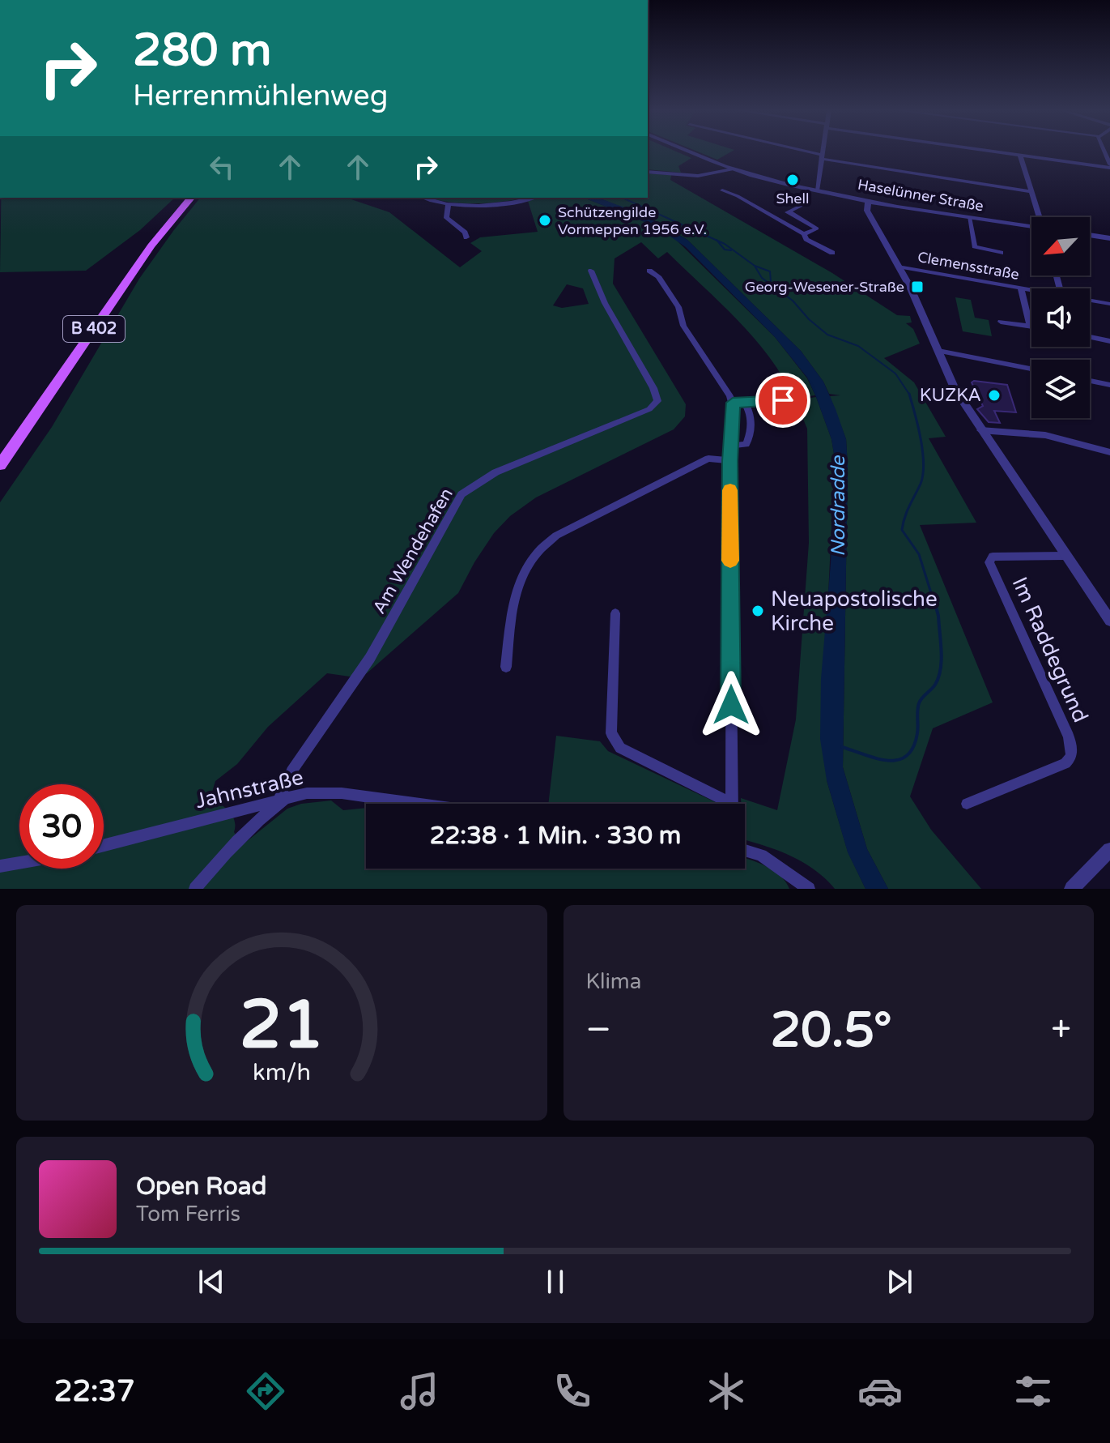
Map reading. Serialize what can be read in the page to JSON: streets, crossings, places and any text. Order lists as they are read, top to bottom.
{
  "streets": {
    "main road": ["B 402"],
    "street": [
      "Haselünner Straße",
      "Clemensstraße",
      "Am Wendehafen",
      "Im Raddegrund",
      "Jahnstraße"
    ]
  },
  "crossings": [
    ["Am Wendehafen", "Jahnstraße"]
  ],
  "water": ["Nordradde"],
  "places": {
    "other": [
      "Shell",
      "Schützengilde Vormeppen 1956 e.V.",
      "KUZKA",
      "Neuapostolische Kirche"
    ],
    "transit": ["Georg-Wesener-Straße"]
  },
  "north": "bottom left",
  "page": {
    "turn": ["280 m", "Herrenmühlenweg"],
    "limit": "30",
    "trip": "22:38 · 1 Min. · 330 m",
    "tile": "Klima",
    "heat": ["−", "20.5°", "+"],
    "song": ["Open Road", "Tom Ferris"],
    "tabs": "22:37",
    "gauge": ["21", "km/h"]
  }
}
